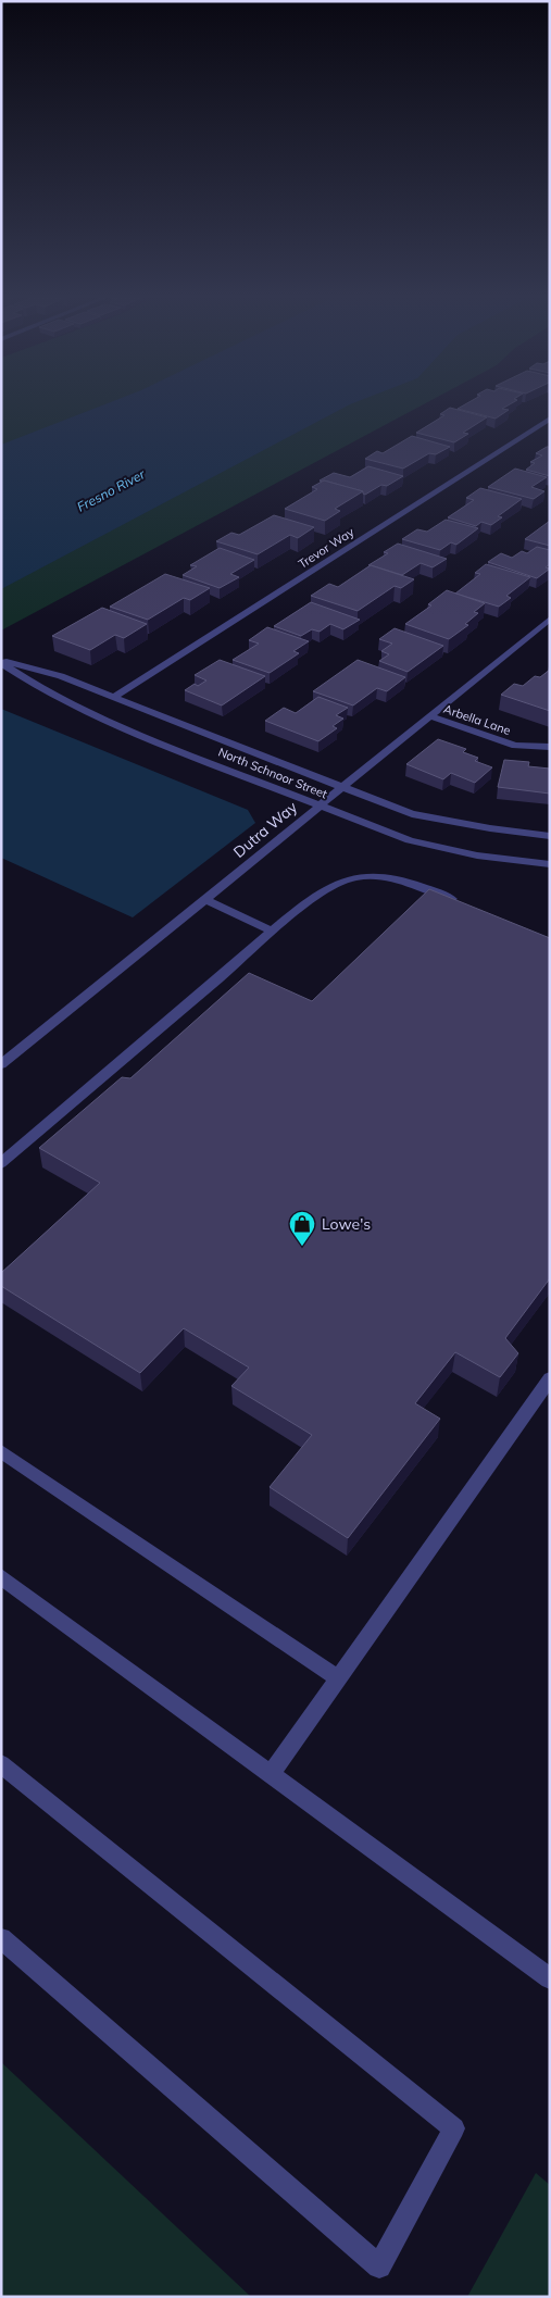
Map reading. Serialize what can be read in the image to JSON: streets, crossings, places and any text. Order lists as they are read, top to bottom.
{
  "streets": {
    "street": [
      "Trevor Way",
      "Arbella Lane",
      "North Schnoor Street",
      "Dutra Way"
    ]
  },
  "crossings": [
    ["Trevor Way", "North Schnoor Street"],
    ["Arbella Lane", "Dutra Way"],
    ["North Schnoor Street", "Dutra Way"]
  ],
  "water": ["Fresno River"],
  "places": {
    "shop": ["Lowe's"]
  }
}
